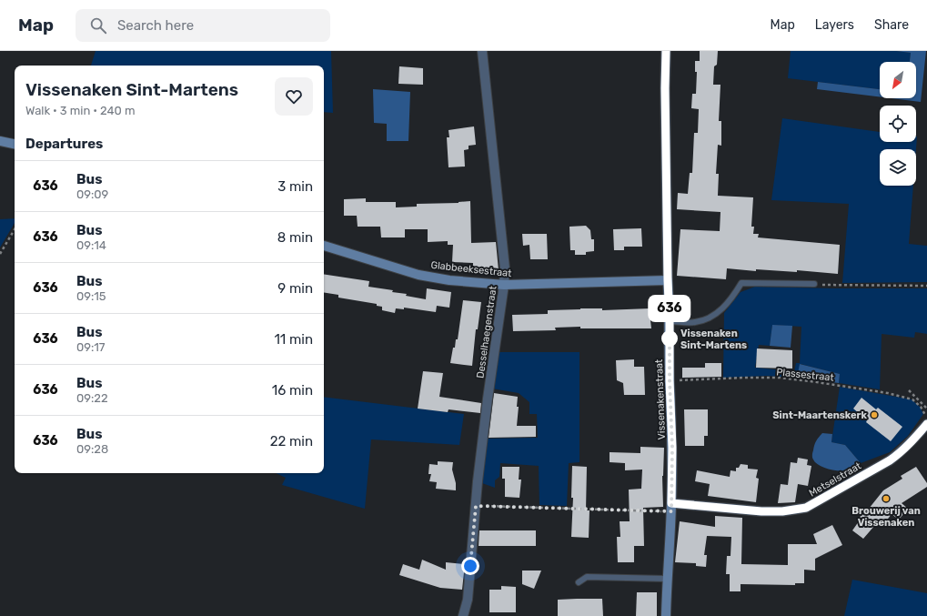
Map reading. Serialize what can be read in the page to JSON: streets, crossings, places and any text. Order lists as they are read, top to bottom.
{
  "streets": {
    "street": [
      "Glabbeeksestraat",
      "Desselhaegenstraat",
      "Vissenakenstraat",
      "Metselstraat"
    ],
    "path": ["Plassestraat"]
  },
  "crossings": [
    ["Glabbeeksestraat", "Desselhaegenstraat"],
    ["Glabbeeksestraat", "Vissenakenstraat"],
    ["Plassestraat", "Vissenakenstraat"],
    ["Vissenakenstraat", "Metselstraat"]
  ],
  "places": ["Vissenaken Sint-Martens", "Sint-Maartenskerk", "Brouwerij van Vissenaken"],
  "lines": ["bus line 636"],
  "north": "bottom left",
  "page": {
    "header": "Map",
    "search": "Search here",
    "nav": ["Map", "Layers", "Share"],
    "on_map": "636",
    "heading": [
      ["Vissenaken Sint-Martens", "Walk · 3 min · 240 m"],
      "Departures"
    ],
    "list": [
      {
        "mark": "636",
        "name": "Bus",
        "note": "09:09",
        "value": "3 min"
      },
      {
        "mark": "636",
        "name": "Bus",
        "note": "09:14",
        "value": "8 min"
      },
      {
        "mark": "636",
        "name": "Bus",
        "note": "09:15",
        "value": "9 min"
      },
      {
        "mark": "636",
        "name": "Bus",
        "note": "09:17",
        "value": "11 min"
      },
      {
        "mark": "636",
        "name": "Bus",
        "note": "09:22",
        "value": "16 min"
      },
      {
        "mark": "636",
        "name": "Bus",
        "note": "09:28",
        "value": "22 min"
      }
    ]
  }
}
